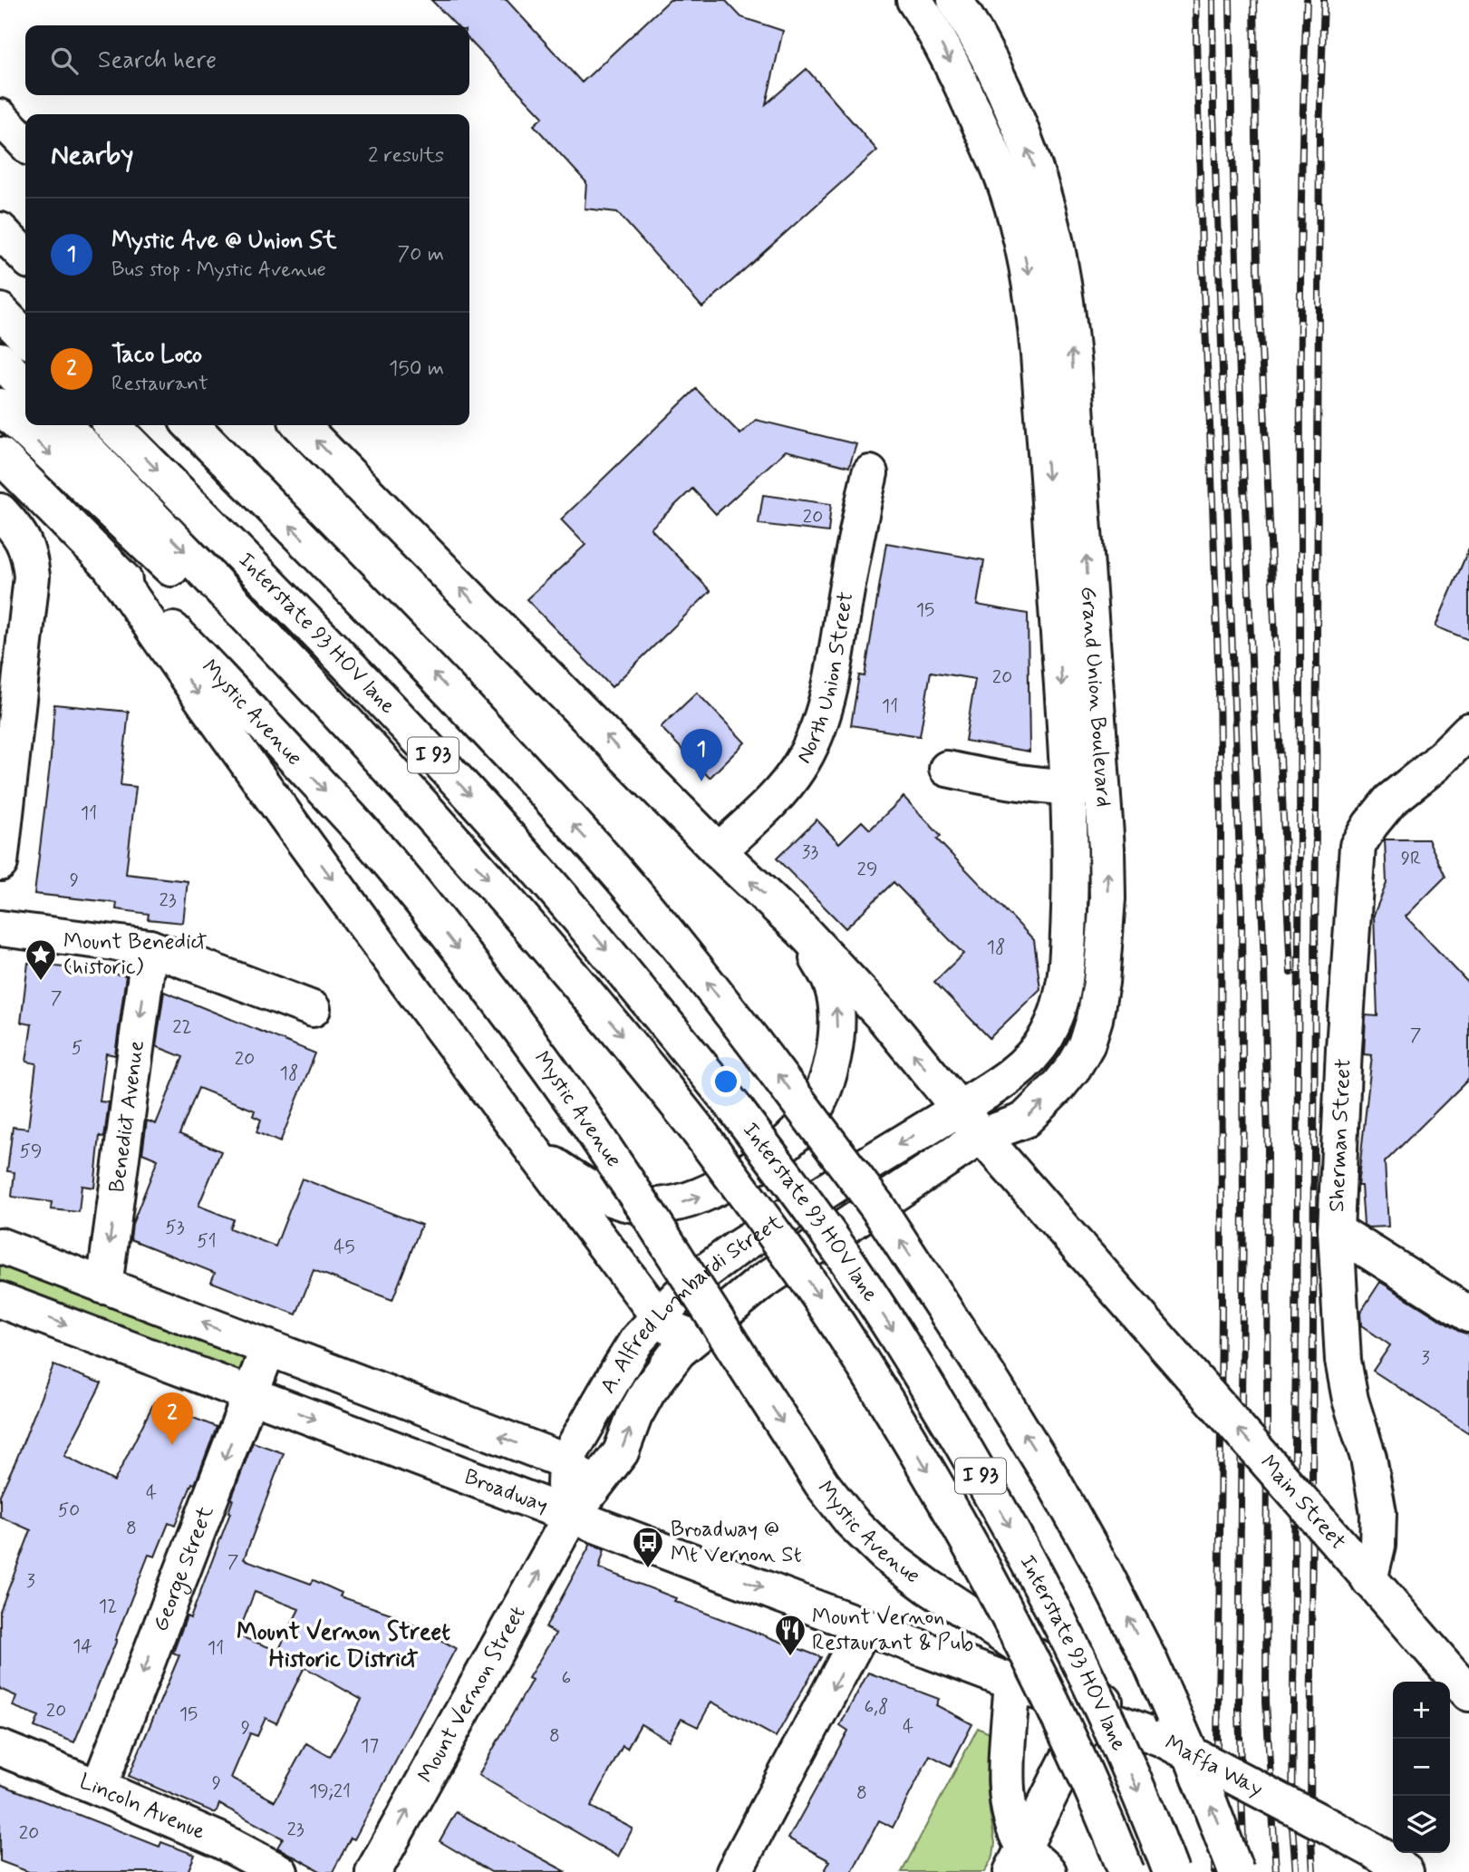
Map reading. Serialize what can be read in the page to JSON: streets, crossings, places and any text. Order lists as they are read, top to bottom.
{
  "streets": {
    "main road": [
      "Interstate 93 HOV lane",
      "North Union Street",
      "Grand Union Boulevard",
      "Mystic Avenue",
      "I 93",
      "Benedict Avenue",
      "Sherman Street",
      "A. Alfred Lombardi Street",
      "Broadway",
      "Main Street",
      "George Street",
      "Mount Vernon Street",
      "Maffa Way",
      "Lincoln Avenue"
    ]
  },
  "crossings": [
    ["Grand Union Boulevard", "A. Alfred Lombardi Street"],
    ["Grand Union Boulevard", "Main Street"],
    ["Mystic Avenue", "Maffa Way"],
    ["Sherman Street", "Main Street"],
    ["A. Alfred Lombardi Street", "Broadway"],
    ["A. Alfred Lombardi Street", "Main Street"],
    ["A. Alfred Lombardi Street", "Mount Vernon Street"],
    ["Broadway", "George Street"],
    ["Broadway", "Mount Vernon Street"],
    ["Broadway", "Maffa Way"],
    ["George Street", "Lincoln Avenue"]
  ],
  "one_way": ["Benedict Avenue", "George Street", "Mount Vernon Street"],
  "districts": ["Mount Vernon Street Historic District"],
  "places": {
    "place": ["Mount Benedict (historic)"],
    "bus stop": ["Broadway @ Mt Vernon St"],
    "restaurant": ["Mount Vernon Restaurant & Pub"]
  },
  "house_numbers": [
    "20",
    "15",
    "20",
    "11",
    "11",
    "33",
    "9R",
    "29",
    "9",
    "23",
    "18",
    "7",
    "22",
    "7",
    "5",
    "20",
    "18",
    "59",
    "53",
    "51",
    "45",
    "3",
    "4",
    "50",
    "8",
    "7",
    "3",
    "12",
    "14",
    "11",
    "6",
    "6,8",
    "20",
    "15",
    "4",
    "9",
    "8",
    "17",
    "9",
    "19;21",
    "8",
    "23",
    "20"
  ],
  "page": {
    "search": "Search here",
    "heading": ["Nearby", "2 results"],
    "list": [
      {
        "mark": "1",
        "name": "Mystic Ave @ Union St",
        "note": "Bus stop · Mystic Avenue",
        "value": "70 m"
      },
      {
        "mark": "2",
        "name": "Taco Loco",
        "note": "Restaurant",
        "value": "150 m"
      }
    ],
    "pins": ["1", "2"],
    "map_buttons": ["+", "−"]
  }
}
